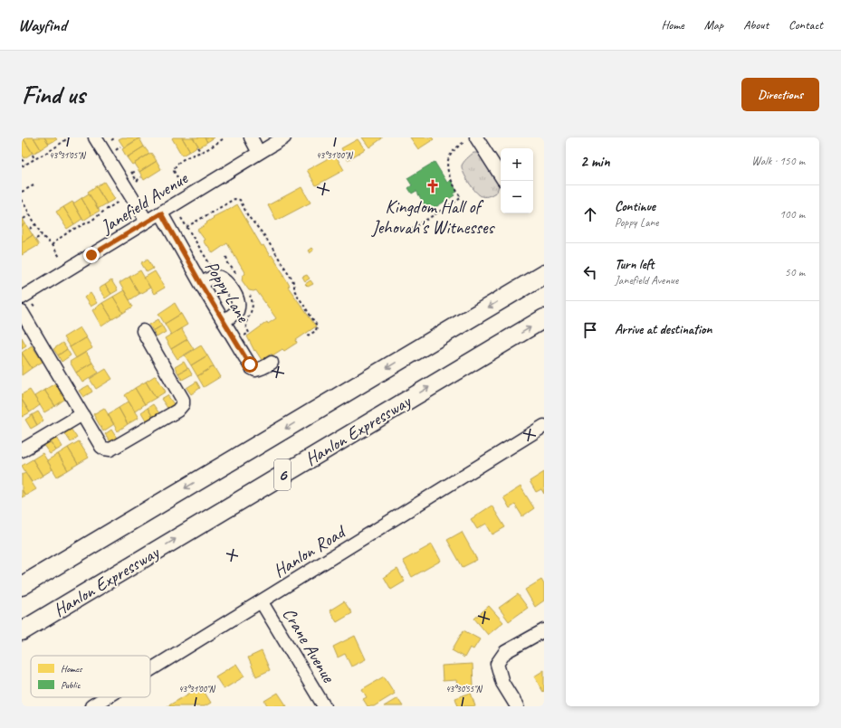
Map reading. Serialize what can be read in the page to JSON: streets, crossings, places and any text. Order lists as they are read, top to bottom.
{
  "streets": {
    "highway": ["Hanlon Expressway", "6"],
    "street": [
      "Janefield Avenue",
      "Poppy Lane",
      "Hanlon Road",
      "Crane Avenue"
    ]
  },
  "crossings": [
    ["Janefield Avenue", "Poppy Lane"],
    ["Hanlon Road", "Crane Avenue"]
  ],
  "places": {
    "church": ["Kingdom Hall of Jehovah's Witnesses"]
  },
  "legend": ["Homes", "Public"],
  "page": {
    "header": "Wayfind",
    "nav": [
      "Home",
      "Map",
      "About",
      "Contact"
    ],
    "buttons": "Directions",
    "title": "Find us",
    "heading": ["2 min", "Walk · 150 m"],
    "map_buttons": ["+", "−"],
    "list": [
      ["Continue", "Poppy Lane", "100 m"],
      ["Turn left", "Janefield Avenue", "50 m"],
      "Arrive at destination"
    ]
  },
  "coordinates": ["43°31'05\"N", "43°31'00\"N", "43°30'55\"N"]
}
